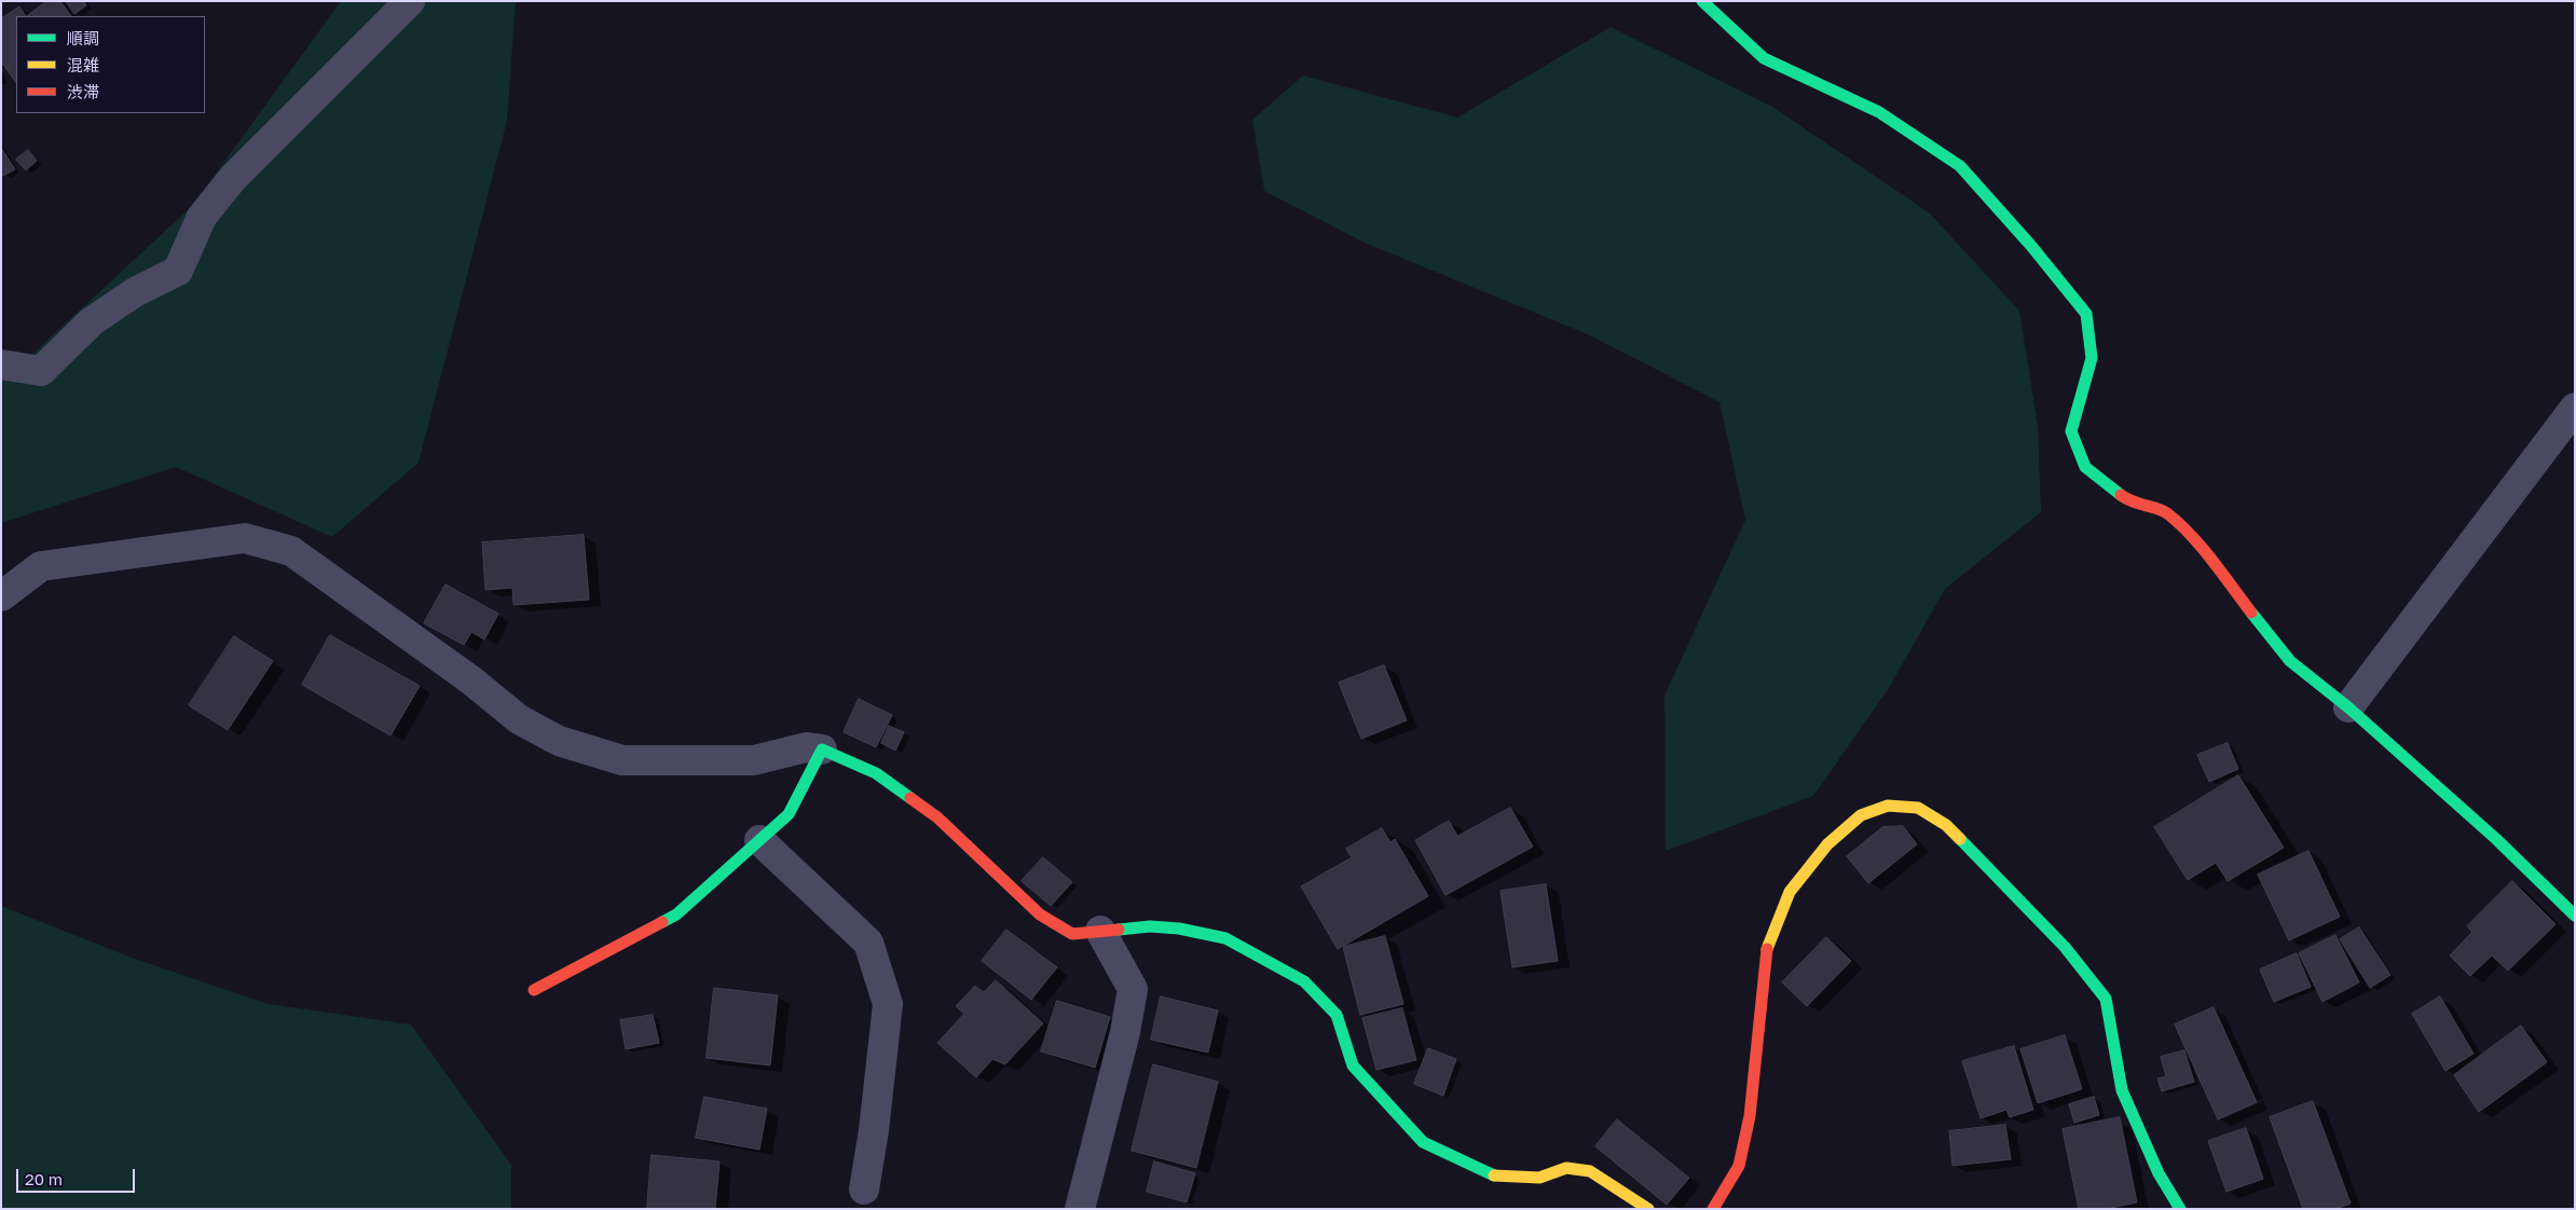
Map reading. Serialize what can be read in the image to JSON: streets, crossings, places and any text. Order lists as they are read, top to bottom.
{
  "legend": ["順調", "混雑", "渋滞"],
  "scale_bar": "20 m"
}
